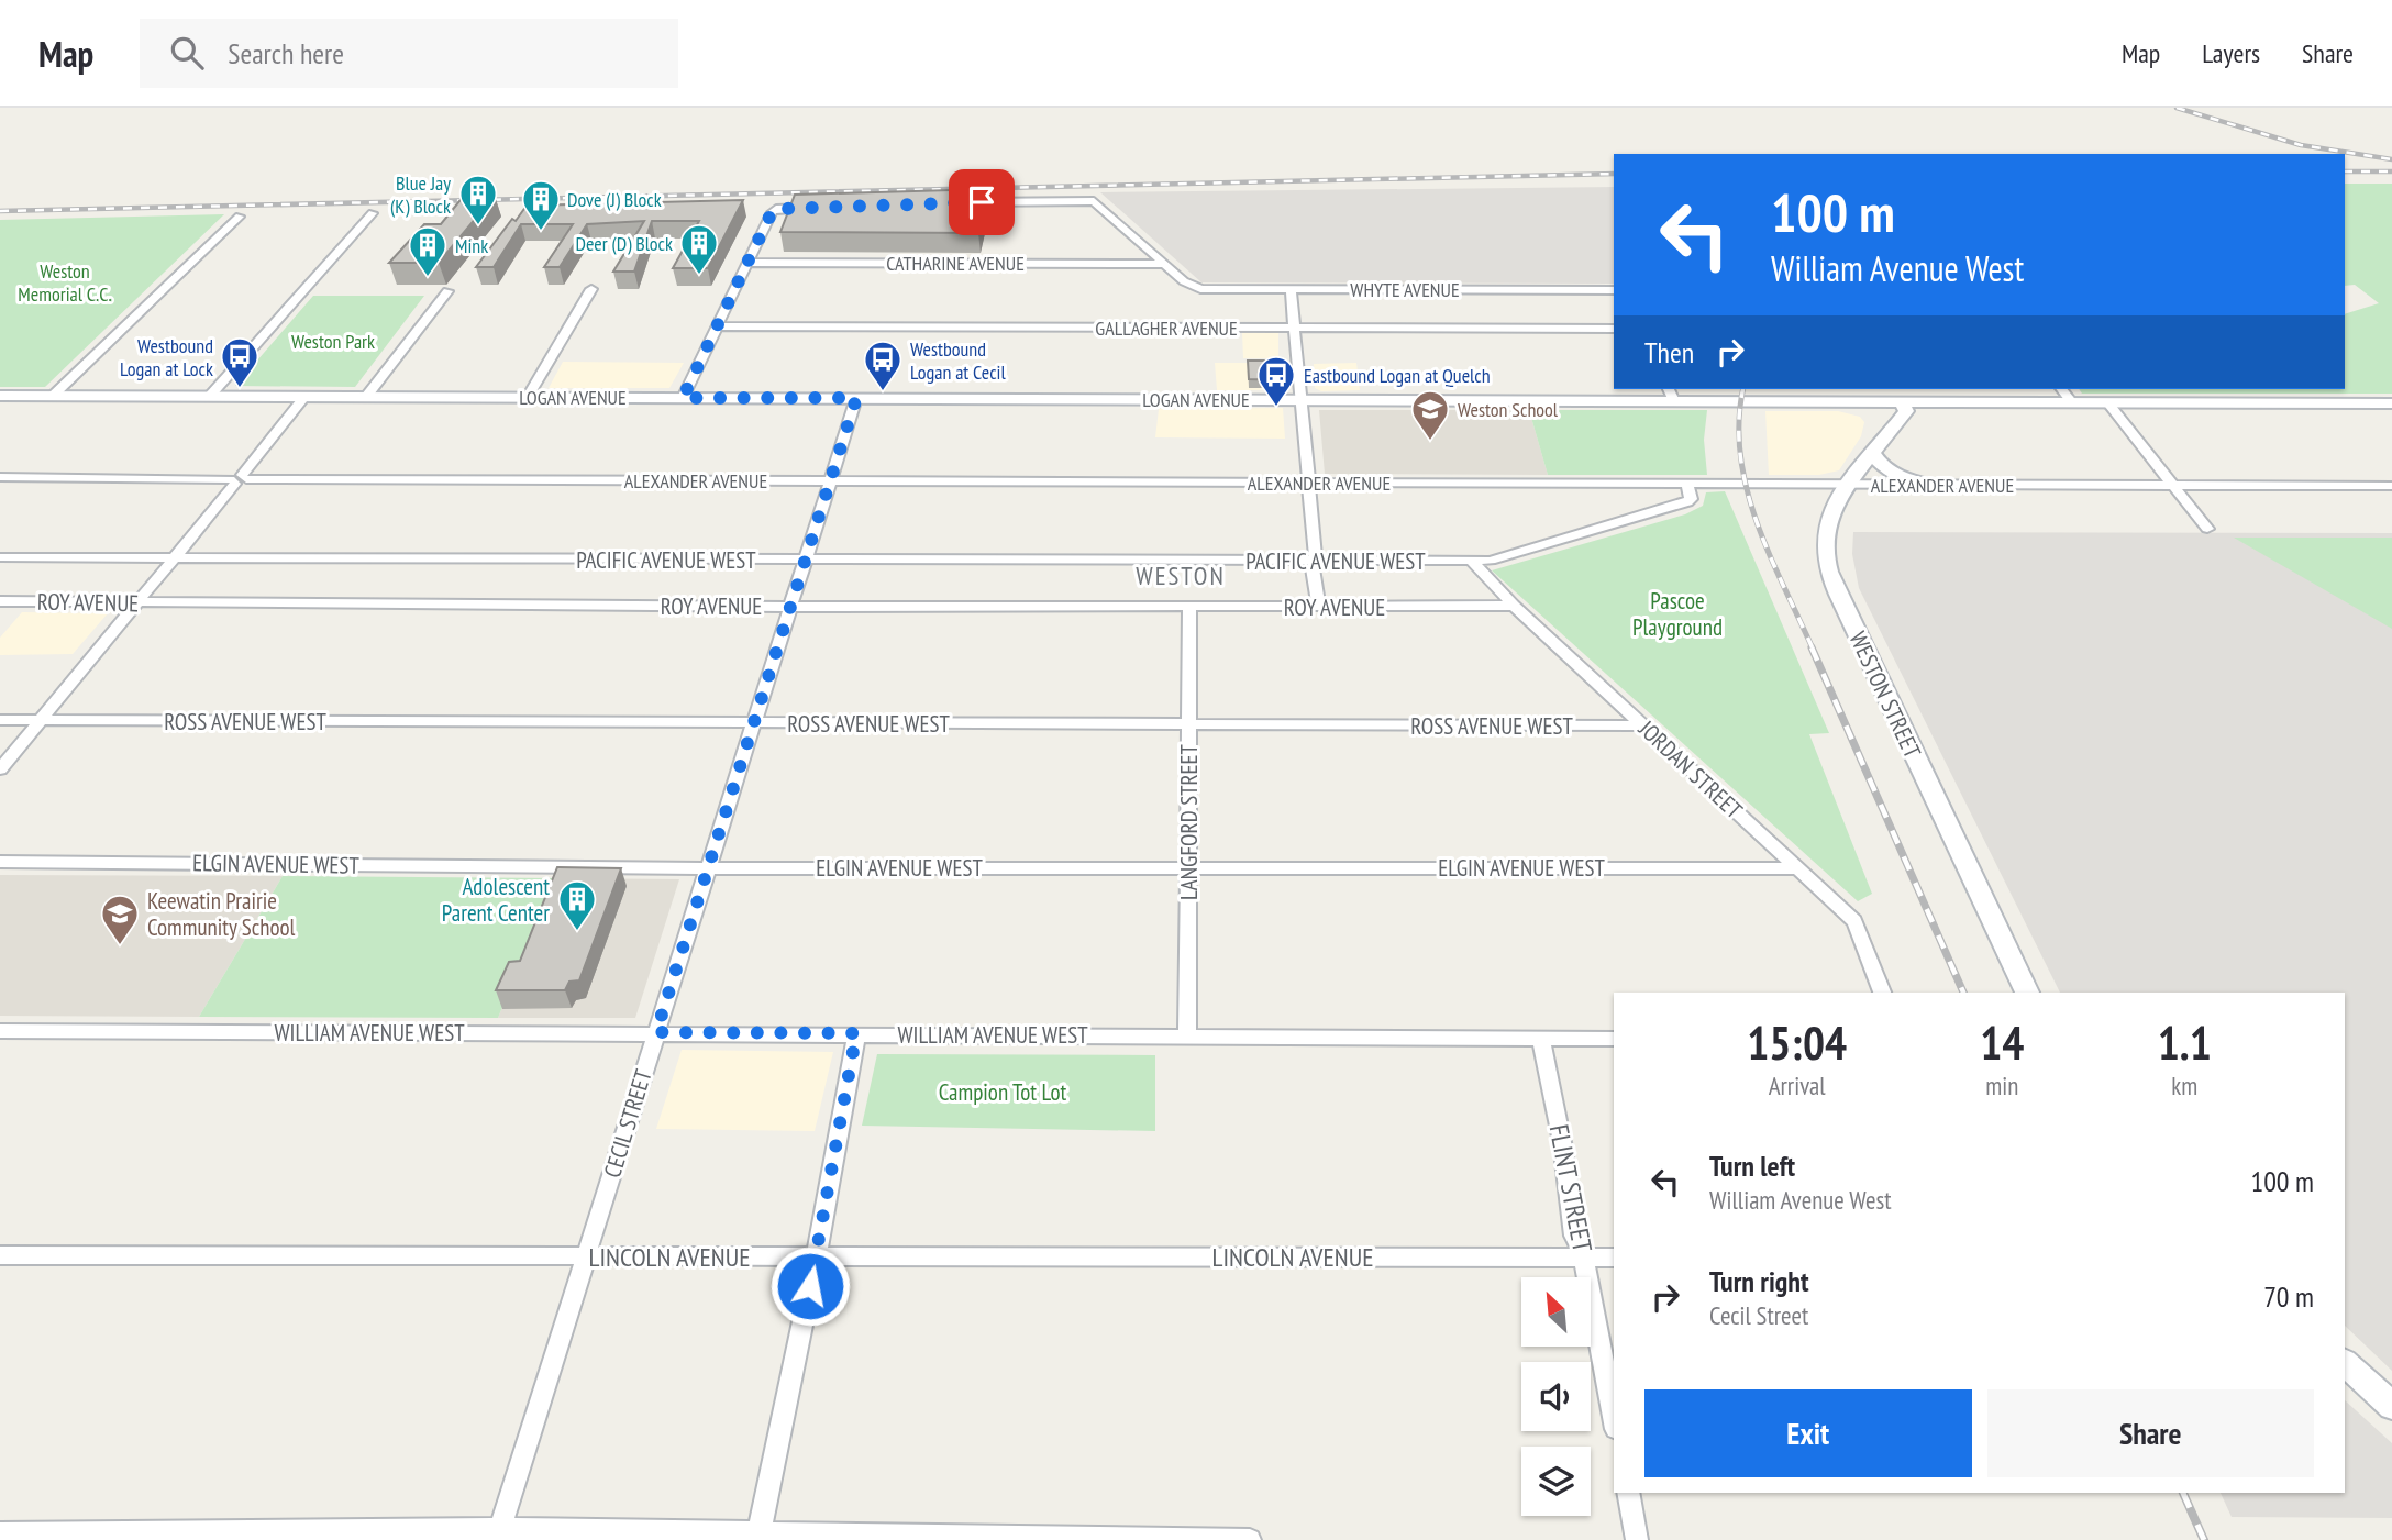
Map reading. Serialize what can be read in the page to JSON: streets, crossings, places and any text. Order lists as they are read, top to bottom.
{
  "streets": {
    "main road": ["LOGAN AVENUE", "WESTON STREET"],
    "street": [
      "CATHARINE AVENUE",
      "WHYTE AVENUE",
      "GALLAGHER AVENUE",
      "ALEXANDER AVENUE",
      "PACIFIC AVENUE WEST",
      "ROY AVENUE",
      "ROSS AVENUE WEST",
      "JORDAN STREET",
      "LANGFORD STREET",
      "ELGIN AVENUE WEST",
      "WILLIAM AVENUE WEST",
      "CECIL STREET",
      "FLINT STREET",
      "LINCOLN AVENUE"
    ]
  },
  "crossings": [
    ["CATHARINE AVENUE", "WHYTE AVENUE"],
    ["LOGAN AVENUE", "WESTON STREET"],
    ["LOGAN AVENUE", "CECIL STREET"],
    ["ALEXANDER AVENUE", "PACIFIC AVENUE WEST"],
    ["ALEXANDER AVENUE", "WESTON STREET"],
    ["ALEXANDER AVENUE", "CECIL STREET"],
    ["PACIFIC AVENUE WEST", "JORDAN STREET"],
    ["PACIFIC AVENUE WEST", "CECIL STREET"],
    ["ROY AVENUE", "JORDAN STREET"],
    ["ROY AVENUE", "LANGFORD STREET"],
    ["ROY AVENUE", "CECIL STREET"],
    ["ROSS AVENUE WEST", "JORDAN STREET"],
    ["ROSS AVENUE WEST", "LANGFORD STREET"],
    ["ROSS AVENUE WEST", "CECIL STREET"],
    ["JORDAN STREET", "ELGIN AVENUE WEST"],
    ["LANGFORD STREET", "ELGIN AVENUE WEST"],
    ["LANGFORD STREET", "WILLIAM AVENUE WEST"],
    ["ELGIN AVENUE WEST", "CECIL STREET"],
    ["WILLIAM AVENUE WEST", "CECIL STREET"],
    ["WILLIAM AVENUE WEST", "FLINT STREET"],
    ["CECIL STREET", "LINCOLN AVENUE"],
    ["FLINT STREET", "LINCOLN AVENUE"]
  ],
  "districts": ["WESTON"],
  "parks": [
    "Weston Memorial C.C.",
    "Weston Park",
    "Pascoe Playground",
    "Campion Tot Lot"
  ],
  "places": {
    "building": [
      "Blue Jay (K) Block",
      "Dove (J) Block",
      "Deer (D) Block",
      "Mink",
      "Adolescent Parent Center"
    ],
    "bus stop": ["Westbound Logan at Lock", "Westbound Logan at Cecil", "Eastbound Logan at Quelch"],
    "school or university": ["Weston School", "Keewatin Prairie Community School"]
  },
  "north": "top left",
  "page": {
    "header": "Map",
    "search": "Search here",
    "nav": ["Map", "Layers", "Share"],
    "turn": ["100 m", "William Avenue West"],
    "then": "Then",
    "eta": [
      "15:04",
      "Arrival",
      "14",
      "min",
      "1.1",
      "km"
    ],
    "list": [
      {
        "name": "Turn left",
        "note": "William Avenue West",
        "value": "100 m"
      },
      {
        "name": "Turn right",
        "note": "Cecil Street",
        "value": "70 m"
      }
    ],
    "buttons": ["Exit", "Share"]
  }
}
